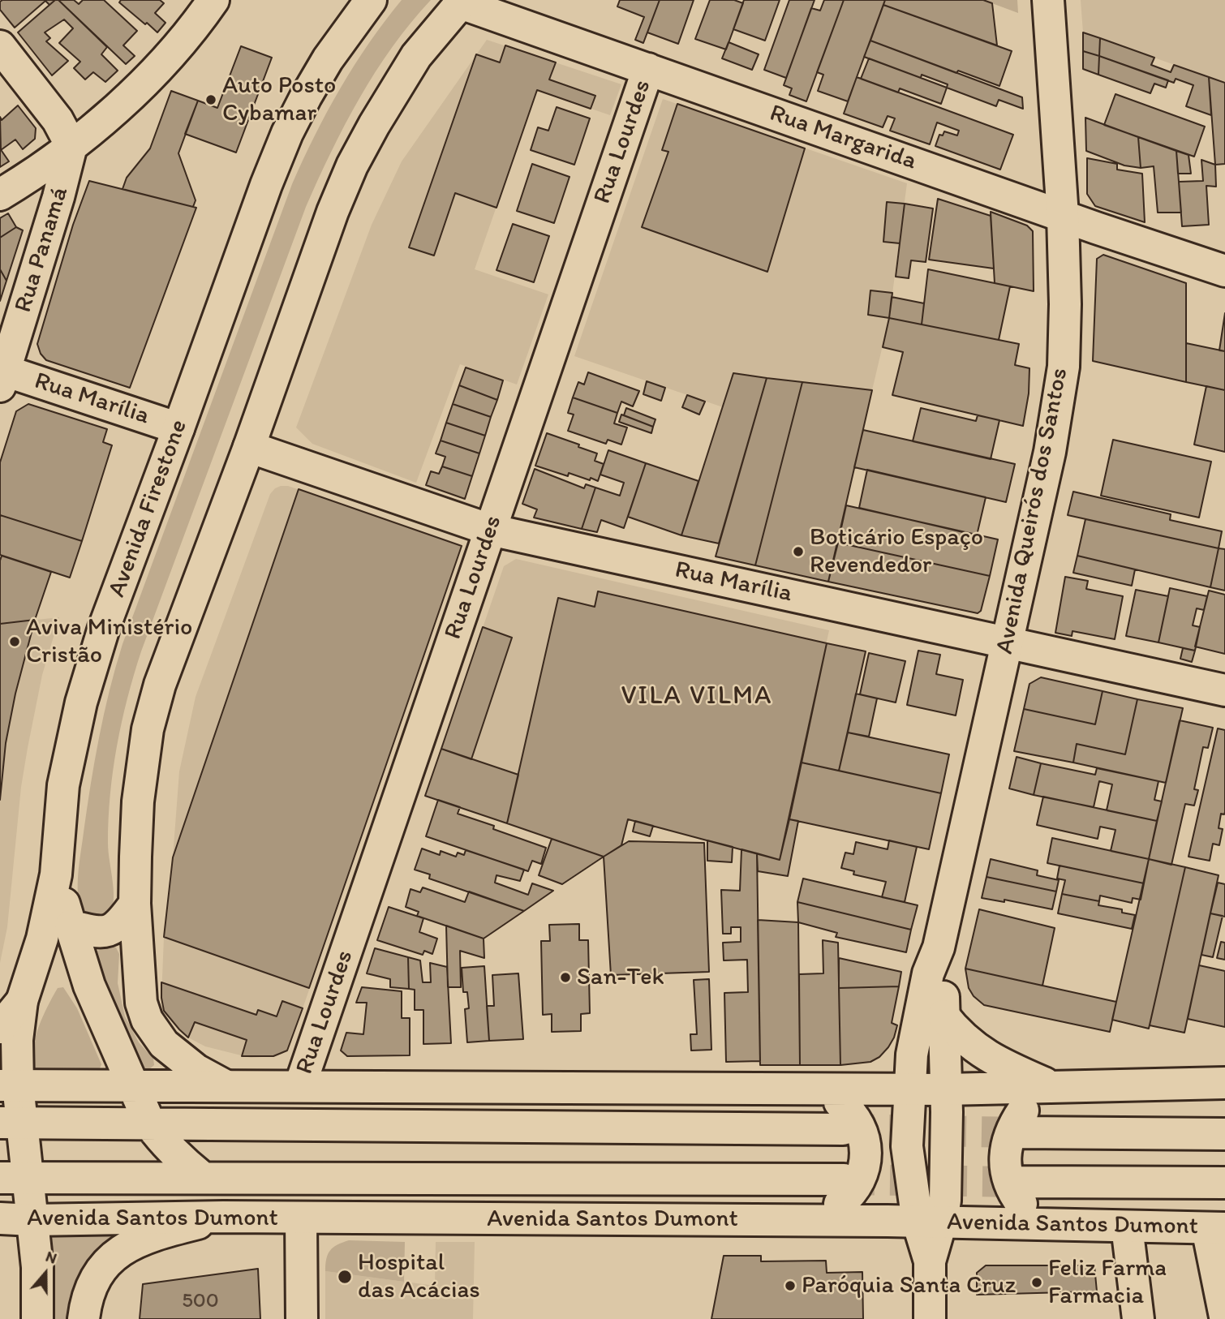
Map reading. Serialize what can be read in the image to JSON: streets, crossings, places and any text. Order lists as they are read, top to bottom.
{
  "streets": {
    "main road": [
      "Rua Margarida",
      "Rua Lourdes",
      "Rua Panamá",
      "Rua Marília",
      "Avenida Firestone",
      "Avenida Queirós dos Santos",
      "Avenida Santos Dumont"
    ]
  },
  "crossings": [
    ["Rua Margarida", "Rua Lourdes"],
    ["Rua Margarida", "Avenida Queirós dos Santos"],
    ["Rua Lourdes", "Rua Marília"],
    ["Rua Panamá", "Rua Marília"],
    ["Rua Marília", "Avenida Firestone"],
    ["Rua Marília", "Avenida Queirós dos Santos"],
    ["Avenida Firestone", "Avenida Santos Dumont"],
    ["Avenida Queirós dos Santos", "Avenida Santos Dumont"]
  ],
  "districts": ["VILA VILMA"],
  "places": [
    "Auto Posto Cybamar",
    "Boticário Espaço Revendedor",
    "Aviva Ministério Cristão",
    "San-Tek",
    "Hospital das Acácias",
    "Feliz Farma Farmacia",
    "Paróquia Santa Cruz"
  ],
  "house_numbers": ["500"],
  "north": "top"
}
